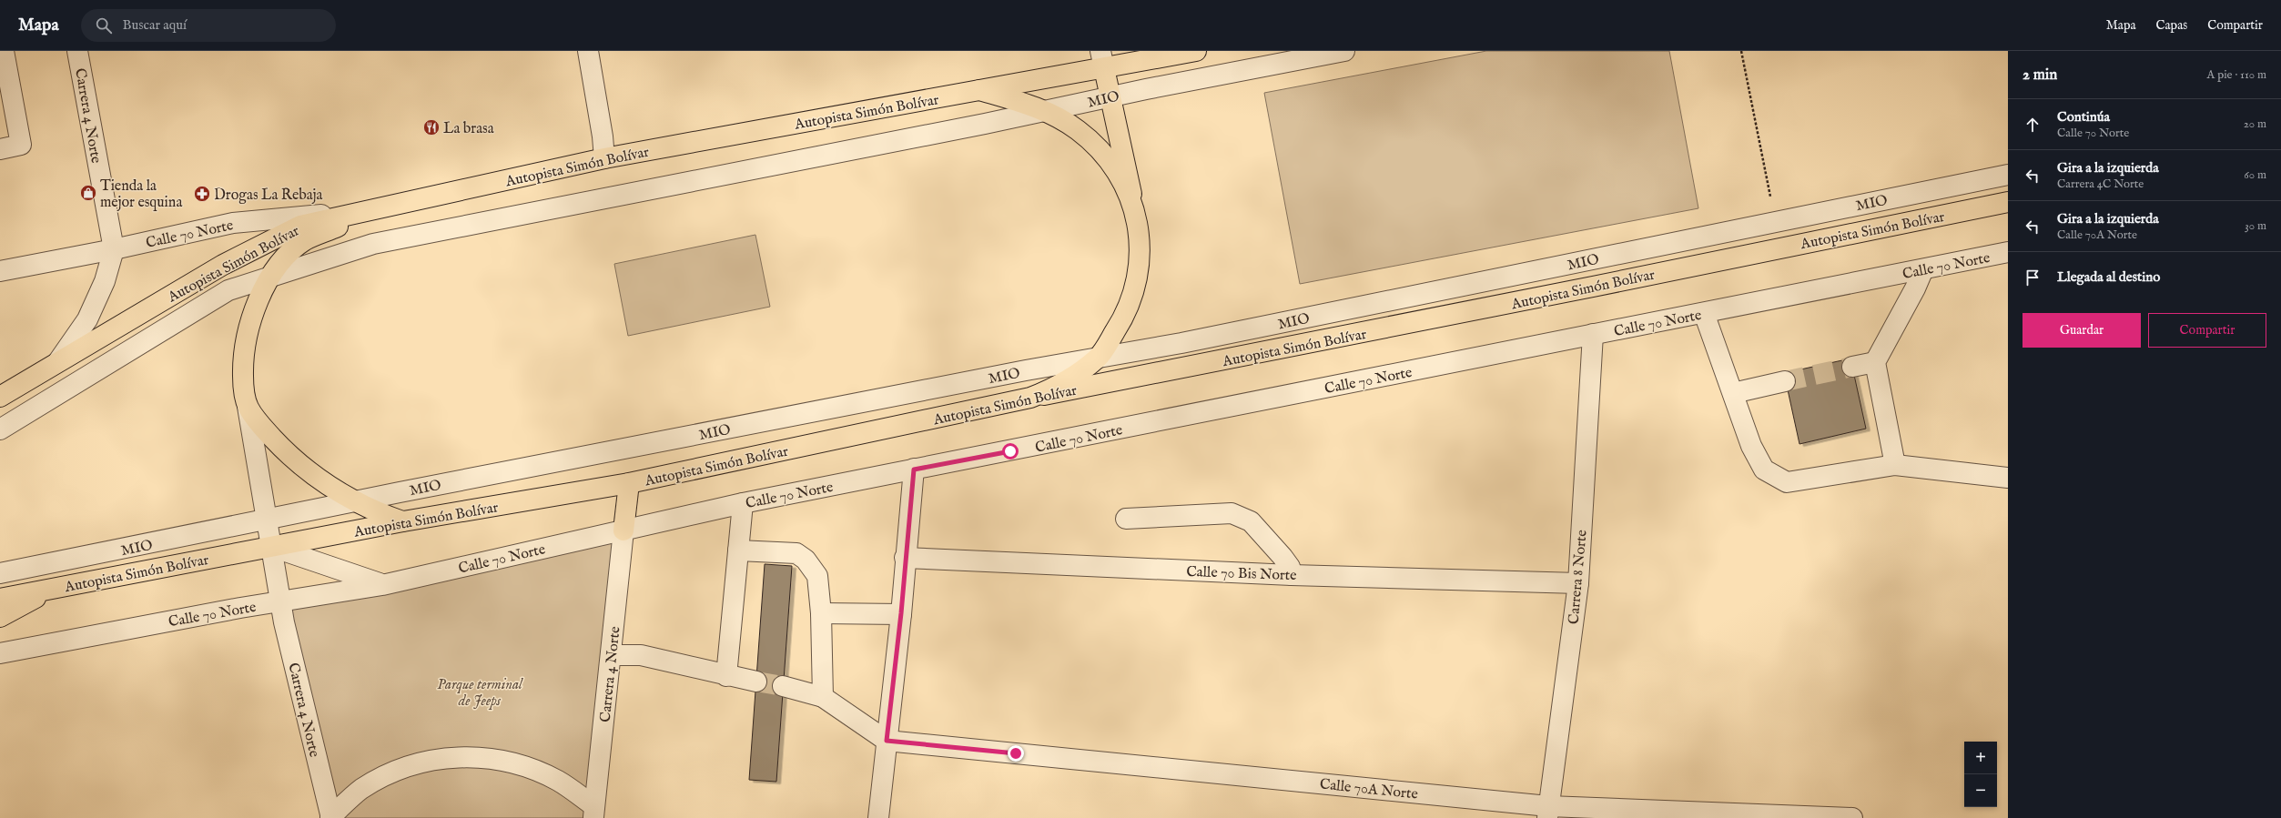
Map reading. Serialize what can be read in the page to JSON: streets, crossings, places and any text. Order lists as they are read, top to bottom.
{
  "streets": {
    "main road": ["Autopista Simón Bolívar"],
    "street": [
      "MIO",
      "Carrera 4 Norte",
      "Calle 70 Norte",
      "Calle 70 Bis Norte",
      "Carrera 8 Norte",
      "Calle 70A Norte"
    ]
  },
  "crossings": [
    ["MIO", "Carrera 4 Norte"],
    ["Autopista Simón Bolívar", "Carrera 4 Norte"],
    ["Autopista Simón Bolívar", "Calle 70 Norte"],
    ["Carrera 4 Norte", "Calle 70 Norte"],
    ["Calle 70 Norte", "Carrera 8 Norte"],
    ["Calle 70 Bis Norte", "Carrera 8 Norte"],
    ["Carrera 8 Norte", "Calle 70A Norte"]
  ],
  "parks": ["Parque terminal de Jeeps"],
  "places": {
    "restaurant": ["La brasa"],
    "shop": ["Tienda la mejor esquina"],
    "pharmacy": ["Drogas La Rebaja"]
  },
  "page": {
    "header": "Mapa",
    "search": "Buscar aquí",
    "nav": ["Mapa", "Capas", "Compartir"],
    "heading": ["2 min", "A pie · 110 m"],
    "list": [
      ["Continúa", "Calle 70 Norte", "20 m"],
      ["Gira a la izquierda", "Carrera 4C Norte", "60 m"],
      ["Gira a la izquierda", "Calle 70A Norte", "30 m"],
      "Llegada al destino"
    ],
    "buttons": ["Guardar", "Compartir"],
    "map_buttons": ["+", "−"]
  }
}
